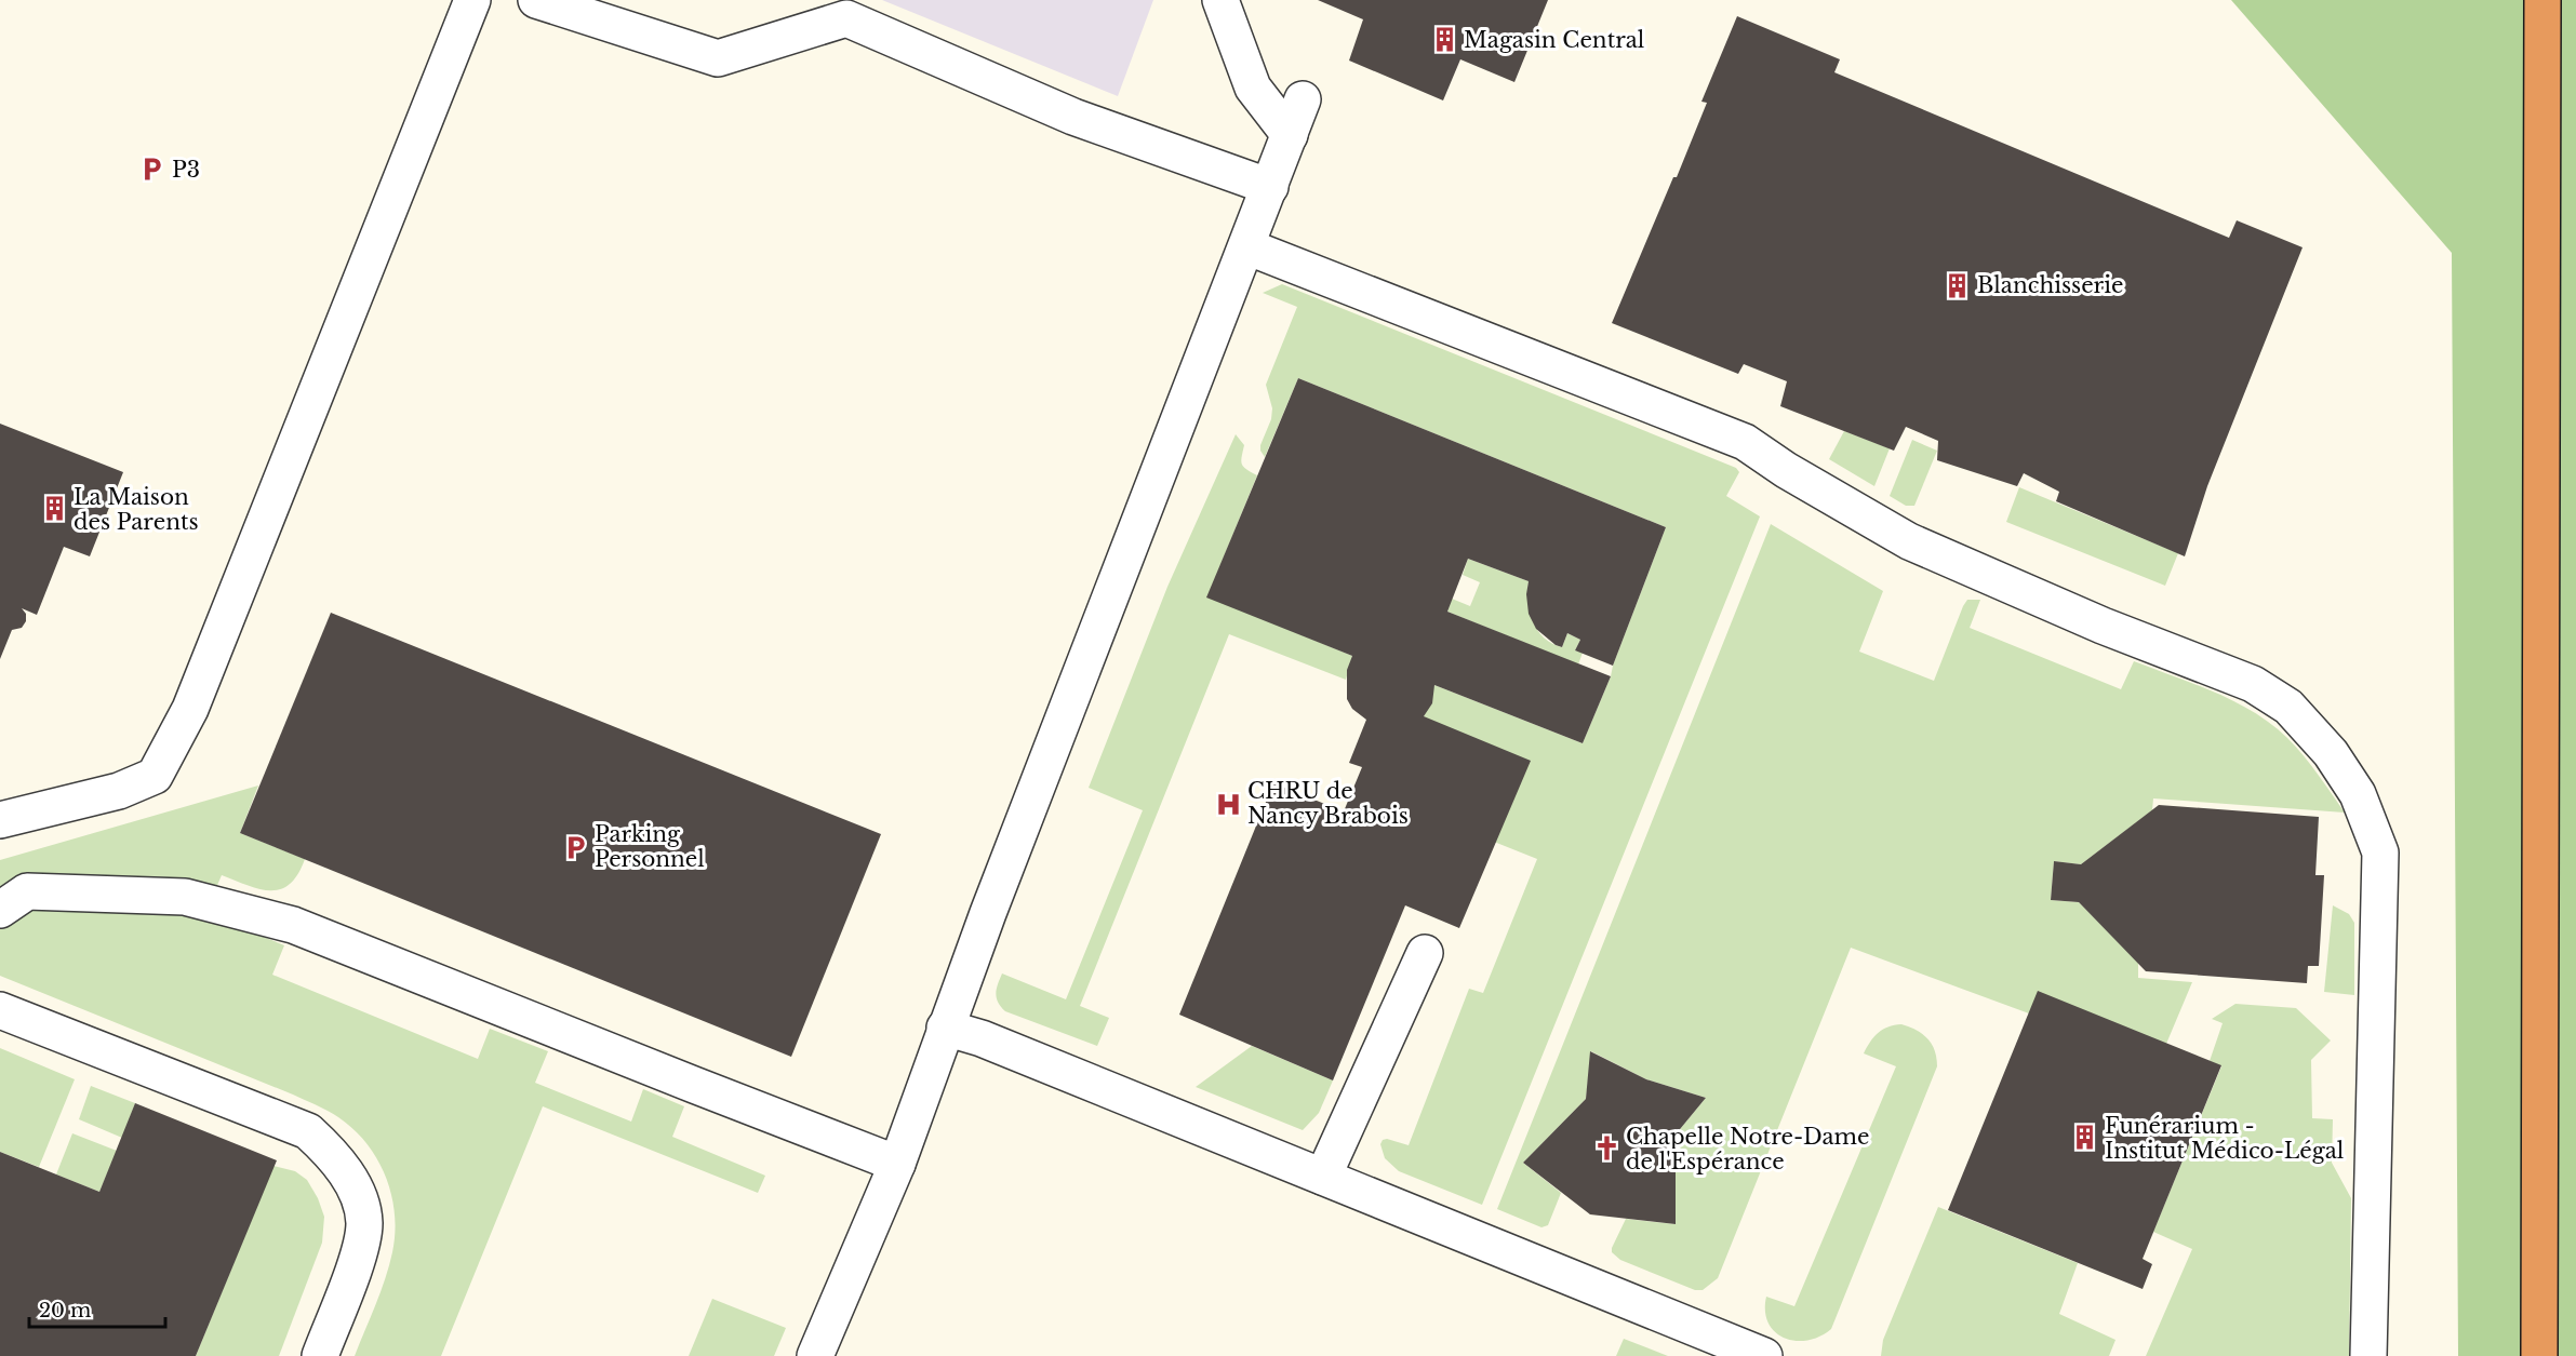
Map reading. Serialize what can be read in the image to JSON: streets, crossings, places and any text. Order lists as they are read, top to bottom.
{
  "places": {
    "building": [
      "Magasin Central",
      "Blanchisserie",
      "La Maison des Parents",
      "Funérarium - Institut Médico-Légal"
    ],
    "parking": ["P3", "Parking Personnel"],
    "hospital": ["CHRU de Nancy Brabois"],
    "church": ["Chapelle Notre-Dame de l'Espérance"]
  },
  "scale_bar": "20 m"
}
